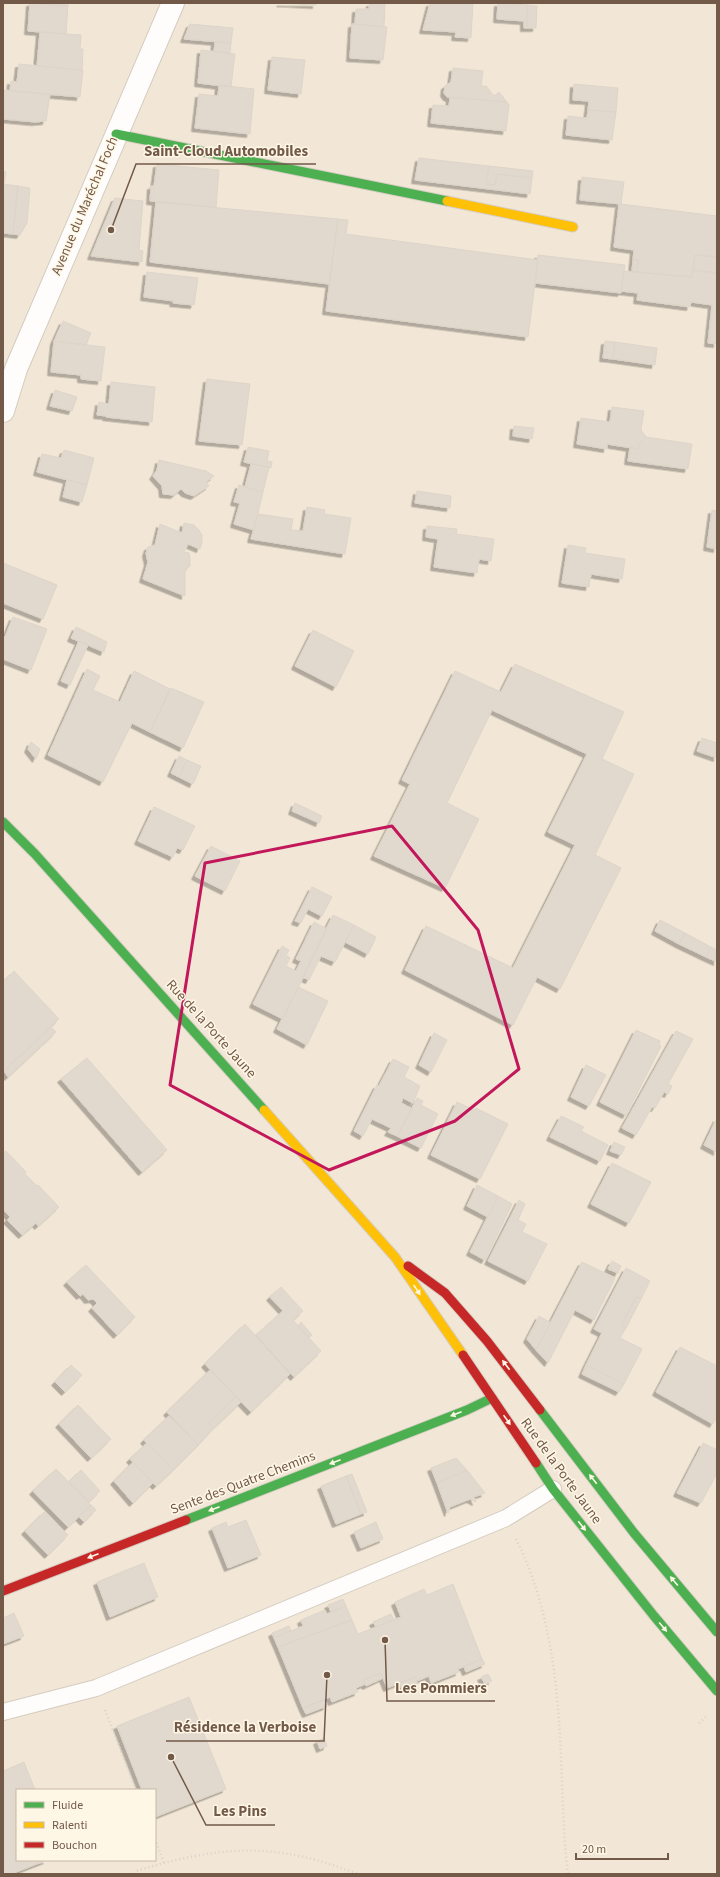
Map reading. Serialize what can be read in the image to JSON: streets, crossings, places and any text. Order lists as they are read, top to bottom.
{
  "streets": {
    "main road": ["Rue de la Porte Jaune", "Sente des Quatre Chemins"],
    "street": ["Avenue du Maréchal Foch"]
  },
  "crossings": [
    ["Rue de la Porte Jaune", "Sente des Quatre Chemins"]
  ],
  "one_way": ["Sente des Quatre Chemins"],
  "places": [
    "Saint-Cloud Automobiles",
    "Les Pommiers",
    "Résidence la Verboise",
    "Les Pins"
  ],
  "legend": ["Fluide", "Ralenti", "Bouchon"],
  "scale_bar": "20 m"
}
